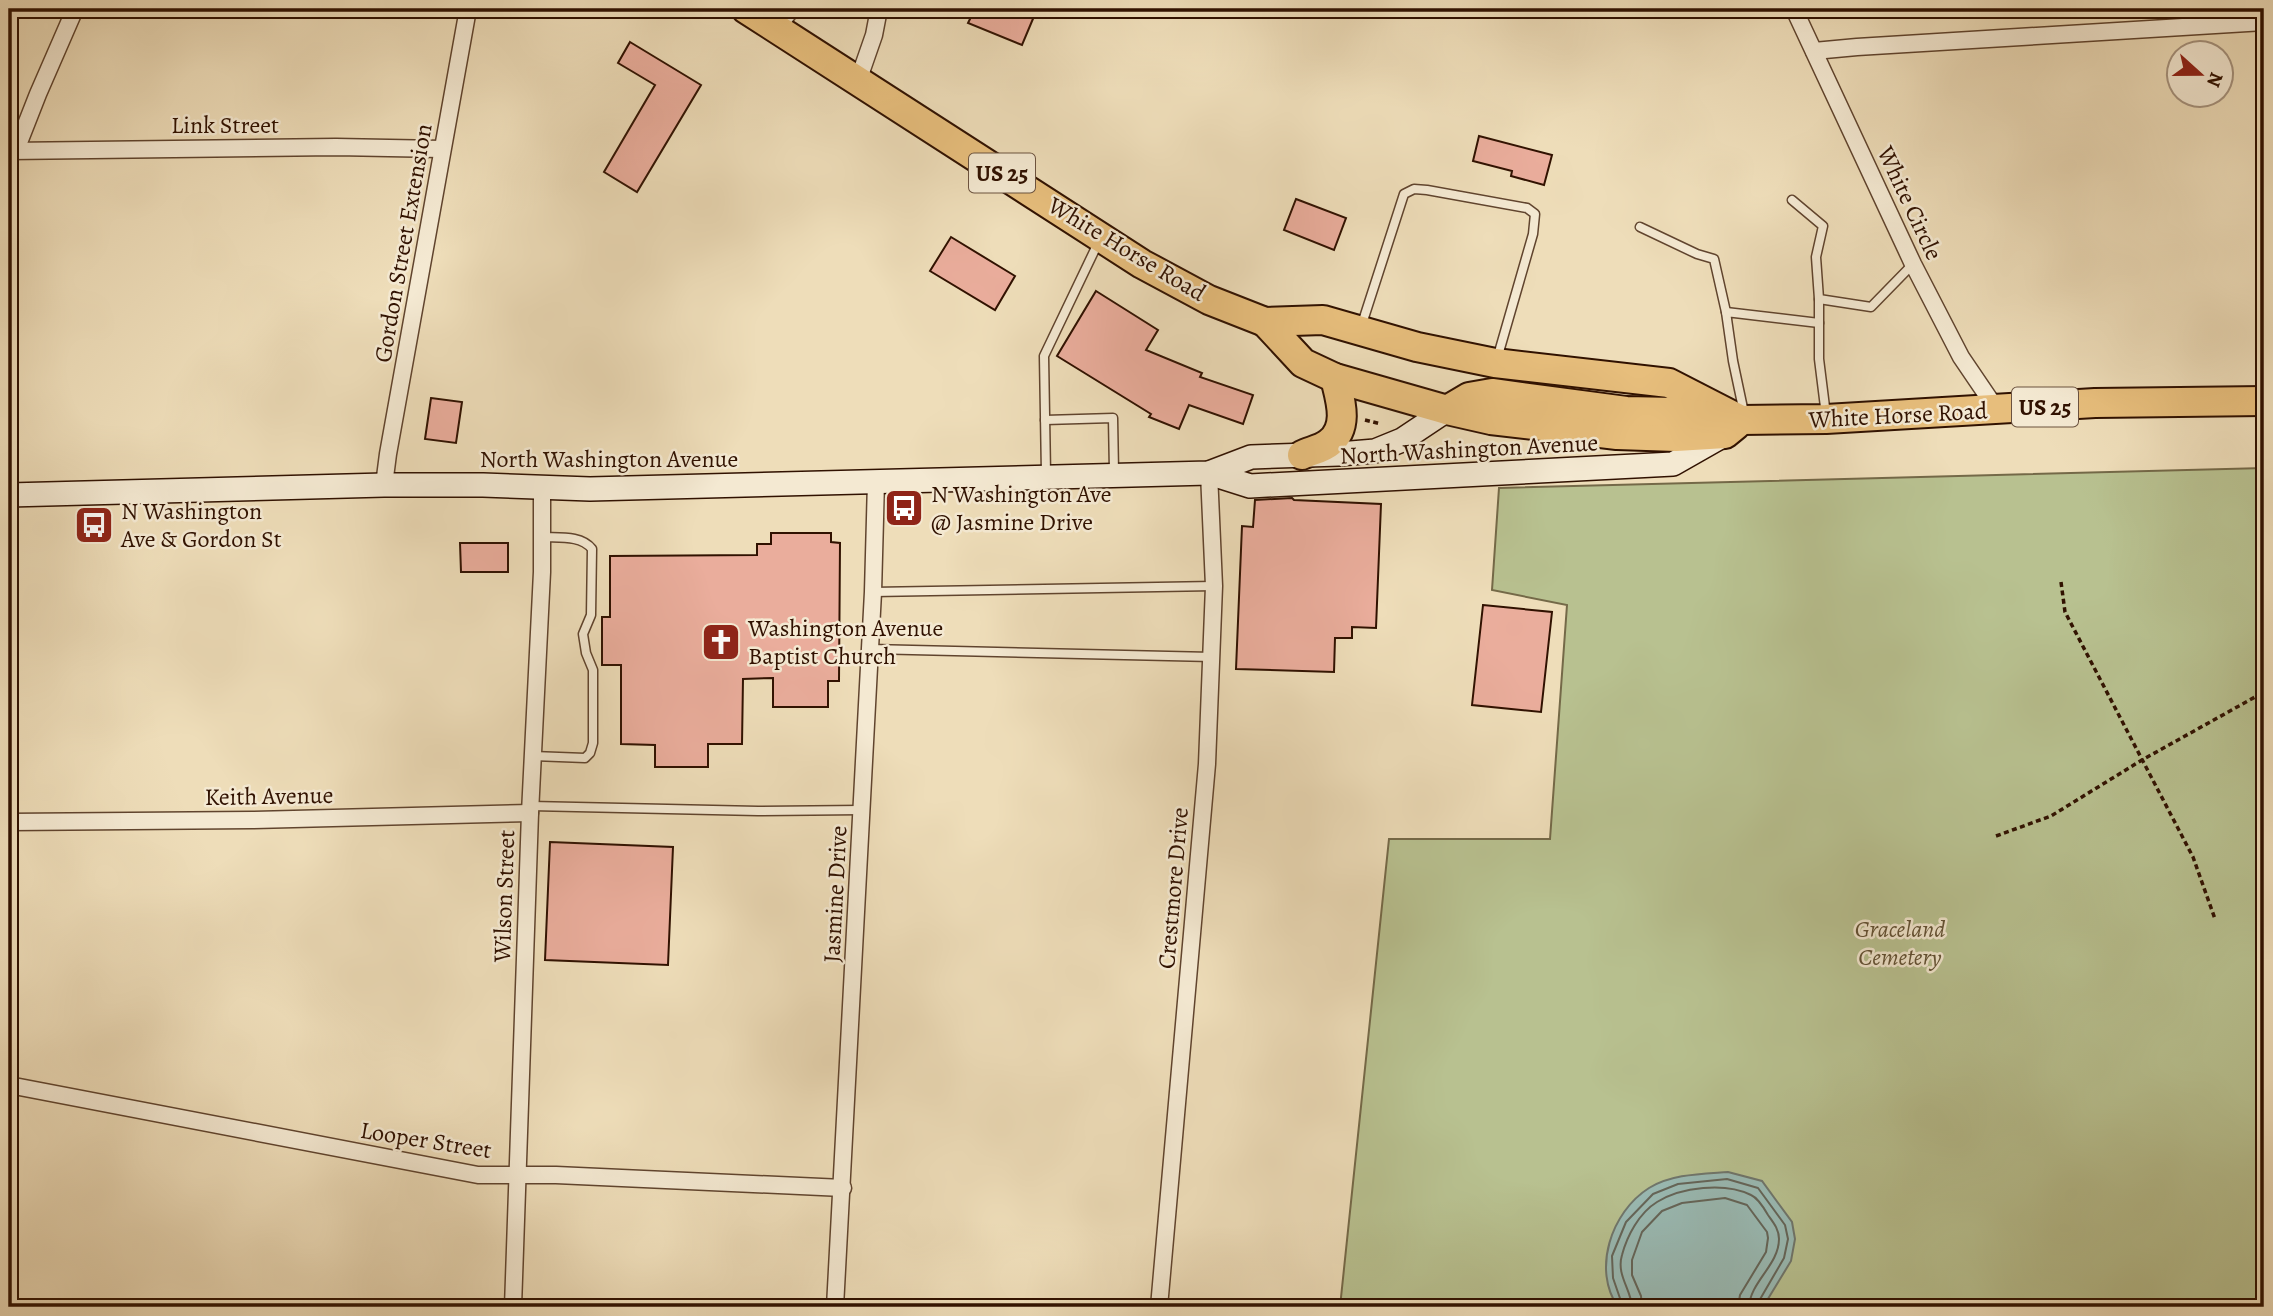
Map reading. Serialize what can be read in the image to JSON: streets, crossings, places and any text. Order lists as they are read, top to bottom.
{
  "streets": {
    "highway": ["US 25", "White Horse Road"],
    "main road": ["North Washington Avenue"],
    "street": [
      "Link Street",
      "White Circle",
      "Gordon Street Extension",
      "Keith Avenue",
      "Crestmore Drive",
      "Jasmine Drive",
      "Wilson Street",
      "Looper Street"
    ]
  },
  "crossings": [
    ["Link Street", "Gordon Street Extension"],
    ["White Circle", "White Horse Road"],
    ["Gordon Street Extension", "North Washington Avenue"],
    ["White Horse Road", "North Washington Avenue"],
    ["North Washington Avenue", "Crestmore Drive"],
    ["North Washington Avenue", "Jasmine Drive"],
    ["North Washington Avenue", "Wilson Street"],
    ["Keith Avenue", "Wilson Street"],
    ["Jasmine Drive", "Looper Street"],
    ["Wilson Street", "Looper Street"]
  ],
  "parks": ["Graceland Cemetery"],
  "places": {
    "bus stop": ["N Washington Ave @ Jasmine Drive", "N Washington Ave & Gordon St"],
    "church": ["Washington Avenue Baptist Church"]
  },
  "north": "right"
}
